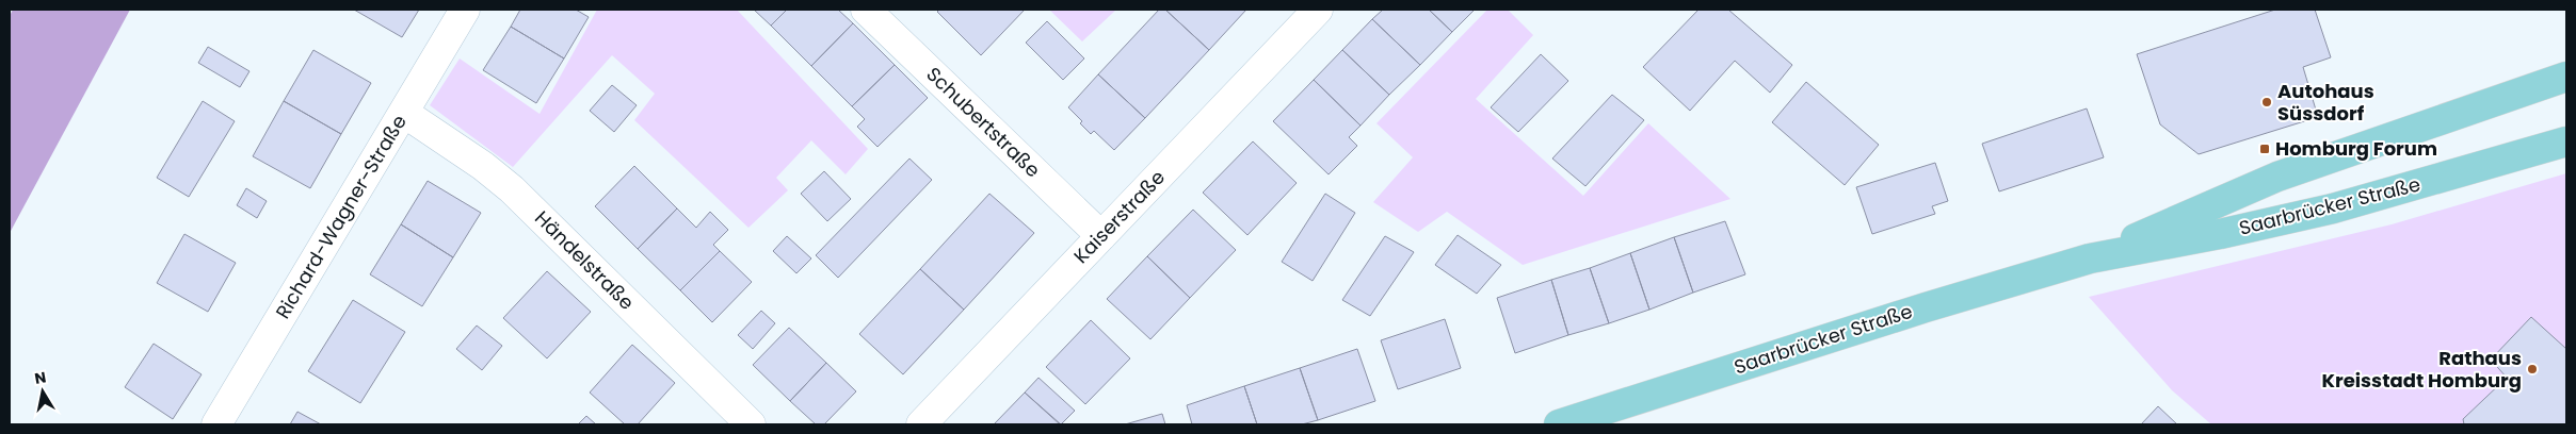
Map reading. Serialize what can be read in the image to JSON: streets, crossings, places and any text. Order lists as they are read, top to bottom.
{
  "streets": {
    "main road": ["Saarbrücker Straße"],
    "street": [
      "Schubertstraße",
      "Richard-Wagner-Straße",
      "Kaiserstraße",
      "Händelstraße"
    ]
  },
  "crossings": [
    ["Schubertstraße", "Kaiserstraße"],
    ["Richard-Wagner-Straße", "Händelstraße"]
  ],
  "places": {
    "other": ["Autohaus Süssdorf", "Rathaus Kreisstadt Homburg"],
    "transit": ["Homburg Forum"]
  },
  "north": "top"
}
